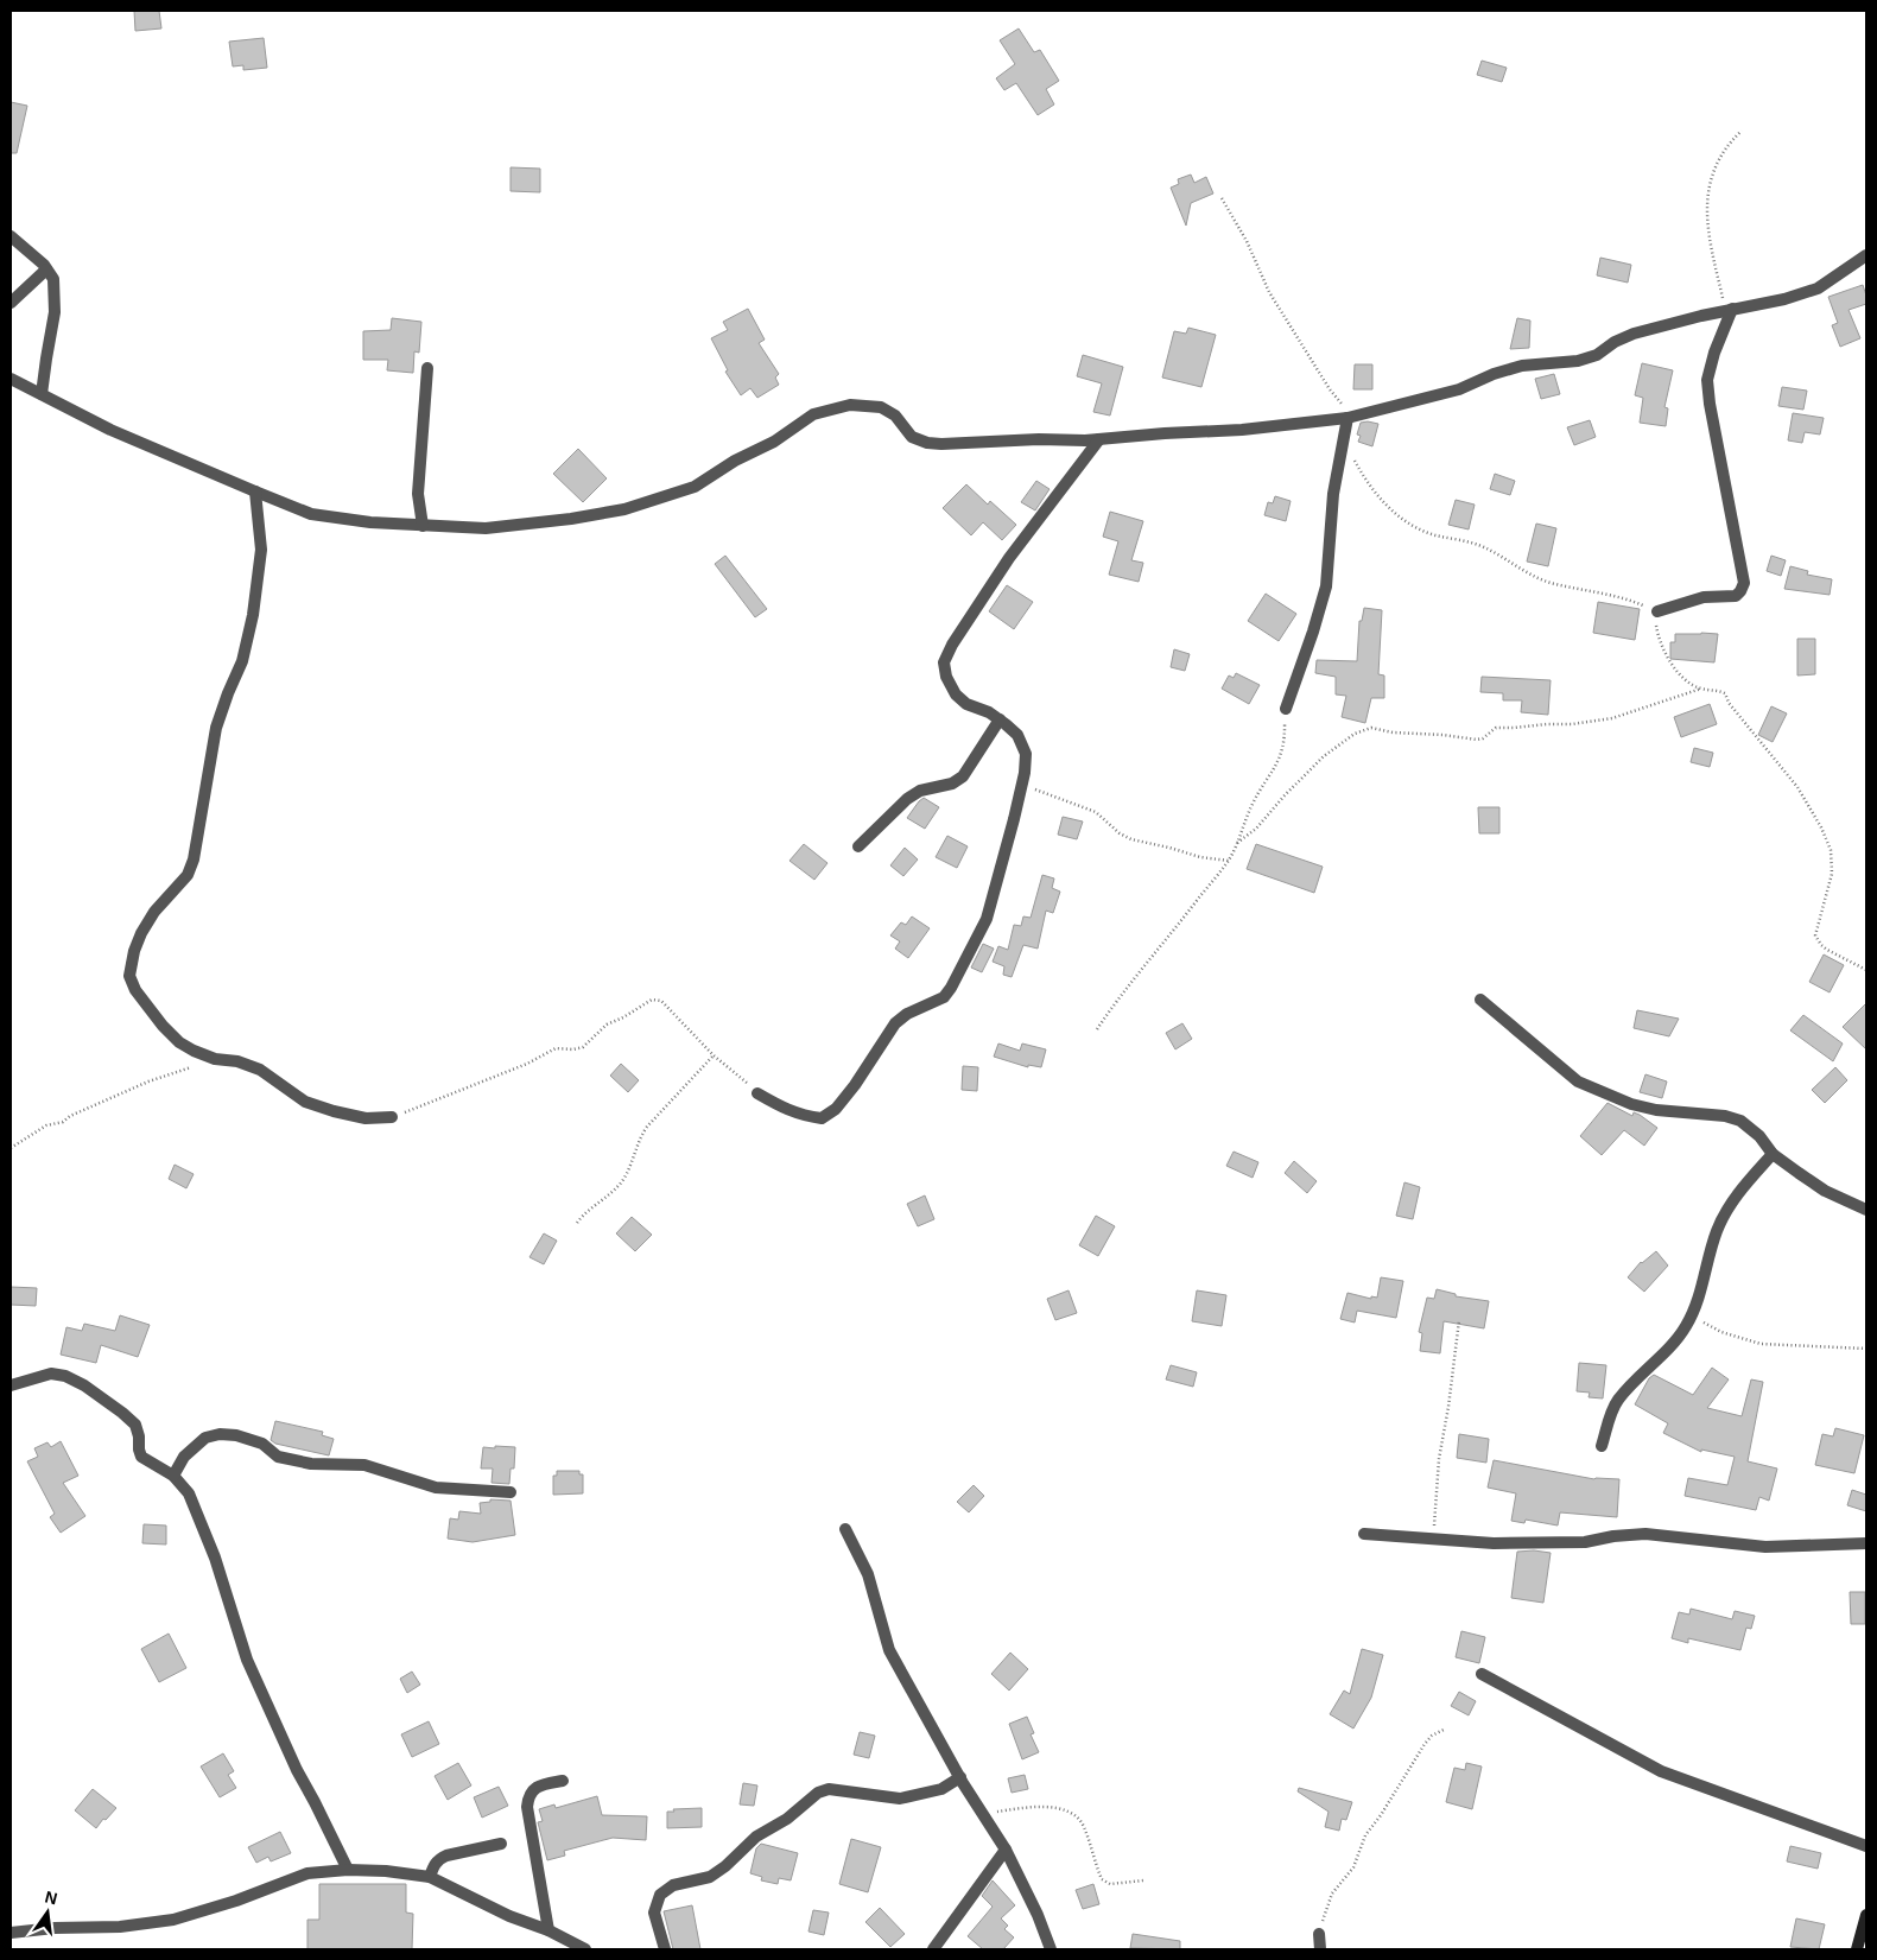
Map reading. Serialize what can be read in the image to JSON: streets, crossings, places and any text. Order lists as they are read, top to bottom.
{
  "north": "top"
}
